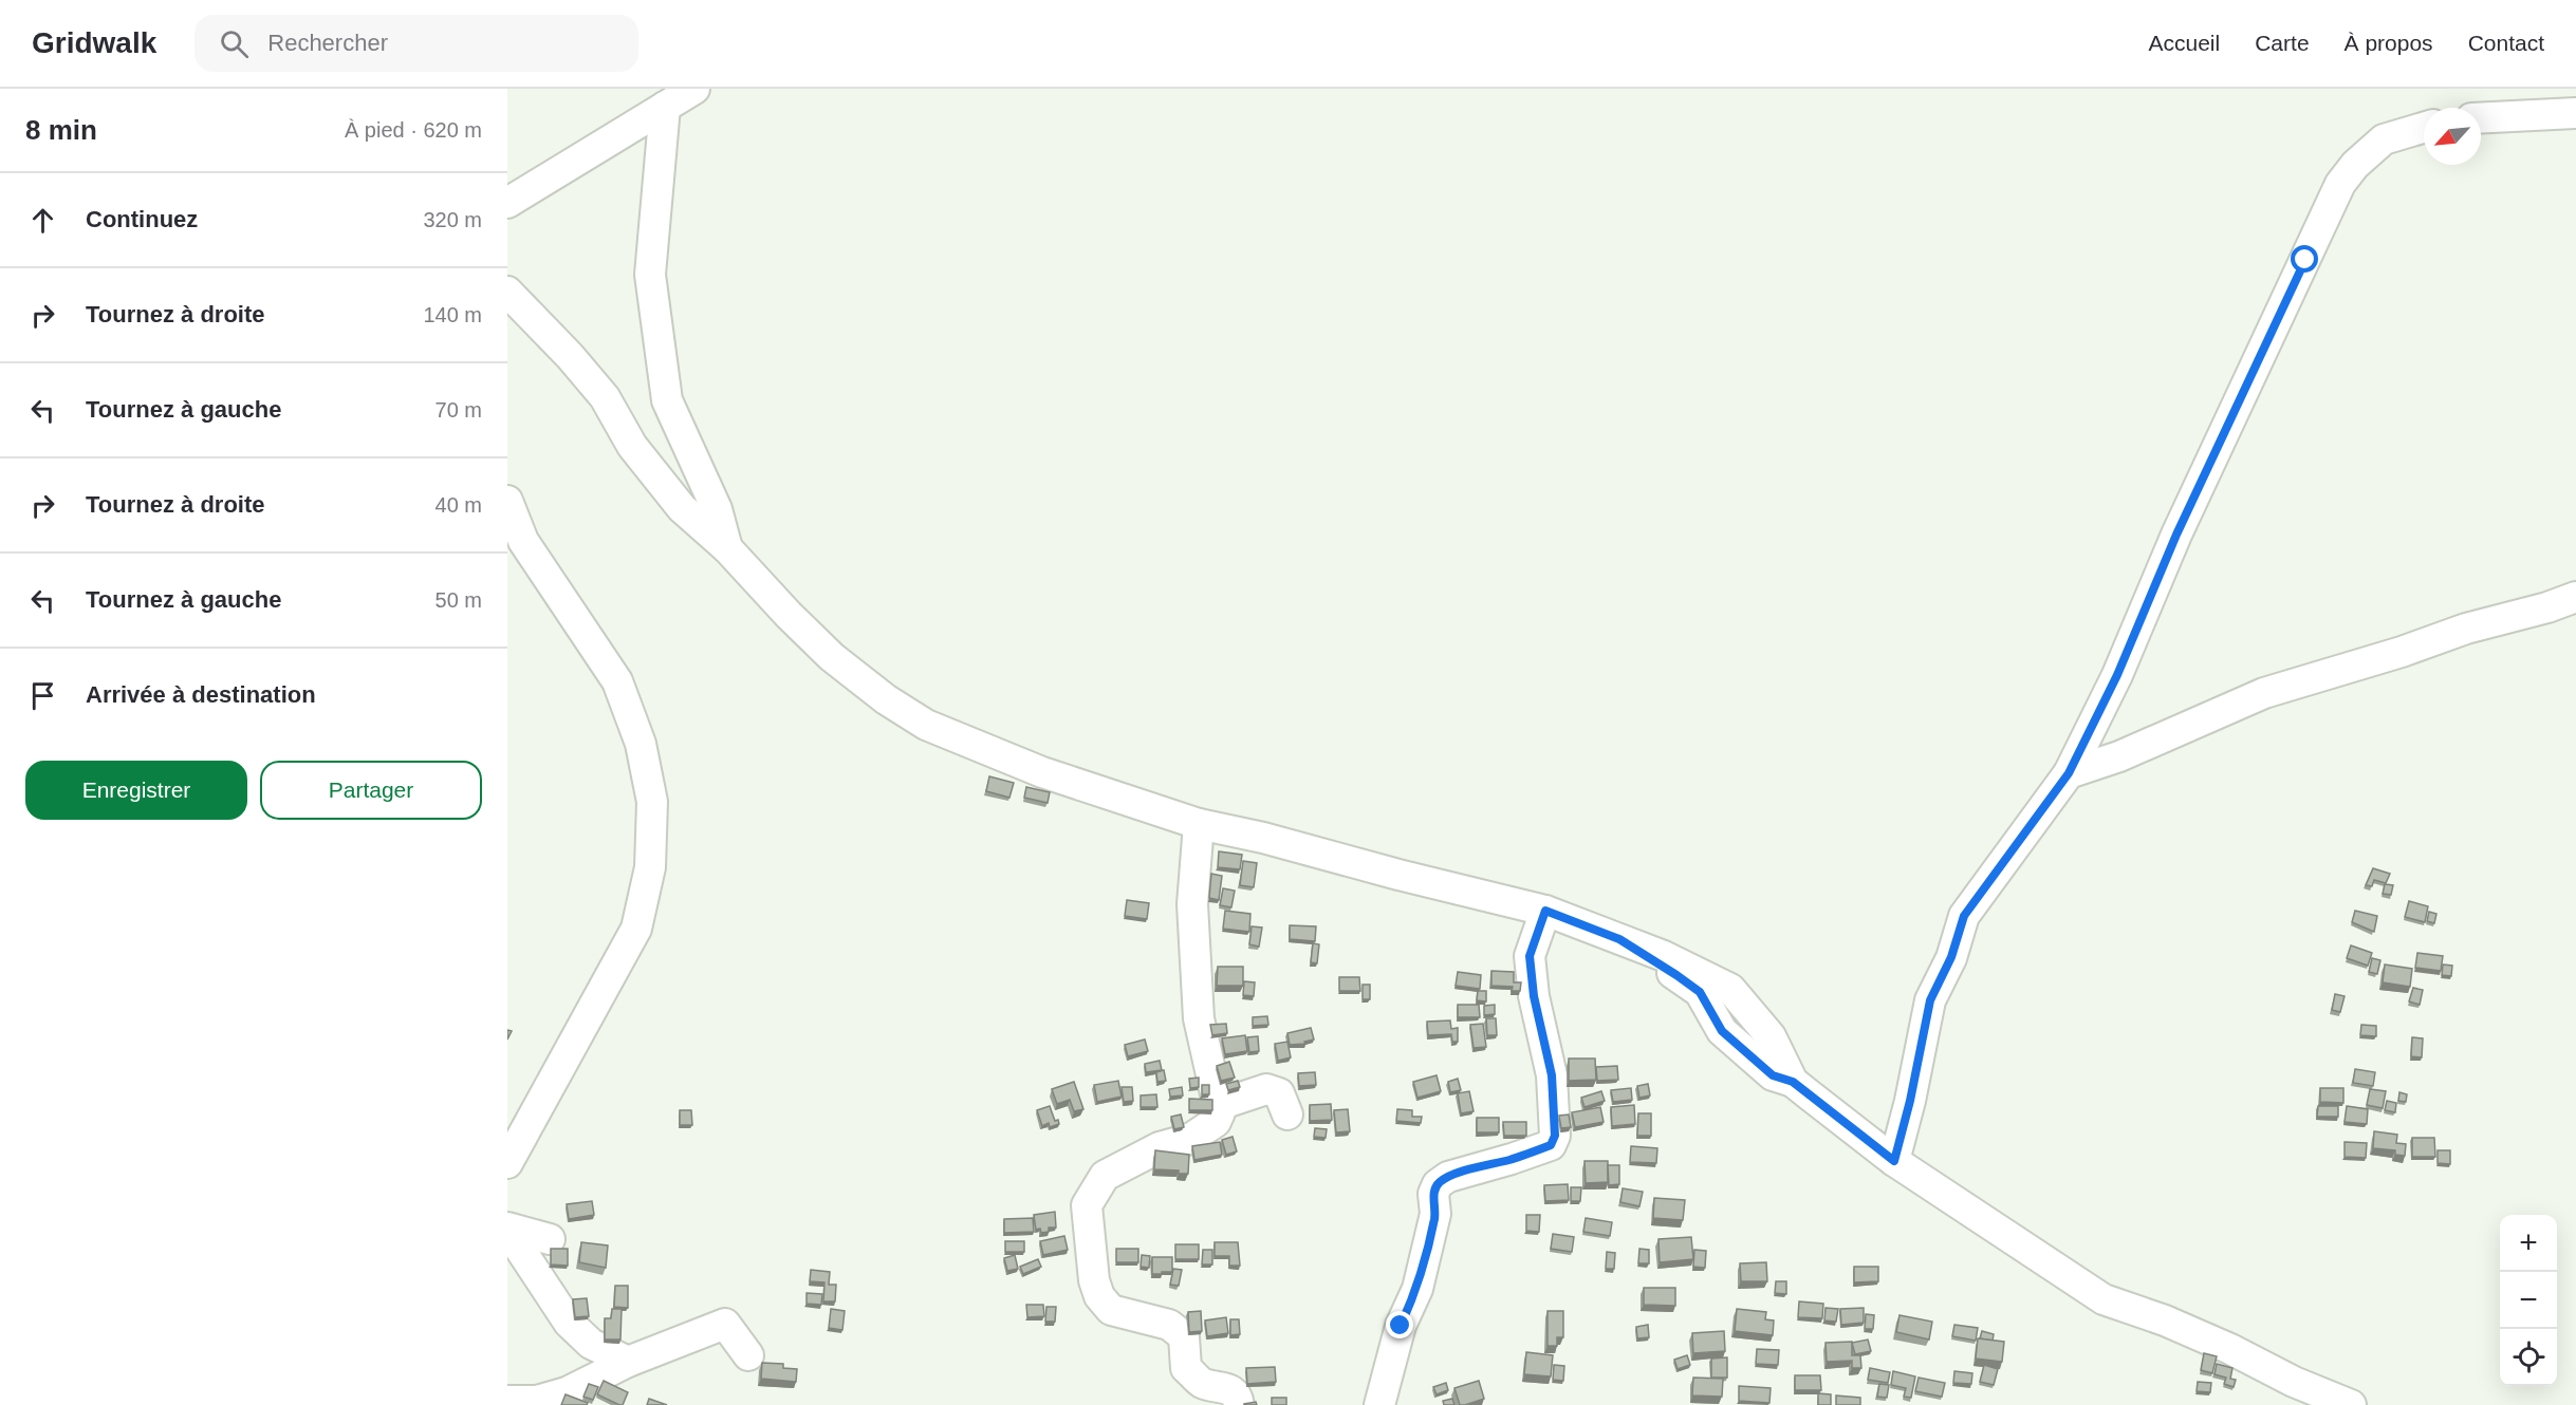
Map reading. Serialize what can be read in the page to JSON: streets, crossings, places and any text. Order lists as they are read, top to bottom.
{
  "north": "bottom left",
  "page": {
    "header": "Gridwalk",
    "search": "Rechercher",
    "nav": [
      "Accueil",
      "Carte",
      "À propos",
      "Contact"
    ],
    "heading": ["8 min", "À pied · 620 m"],
    "list": [
      ["Continuez", "320 m"],
      ["Tournez à droite", "140 m"],
      ["Tournez à gauche", "70 m"],
      ["Tournez à droite", "40 m"],
      ["Tournez à gauche", "50 m"],
      "Arrivée à destination"
    ],
    "buttons": ["Enregistrer", "Partager"],
    "map_buttons": ["+", "−"]
  }
}
